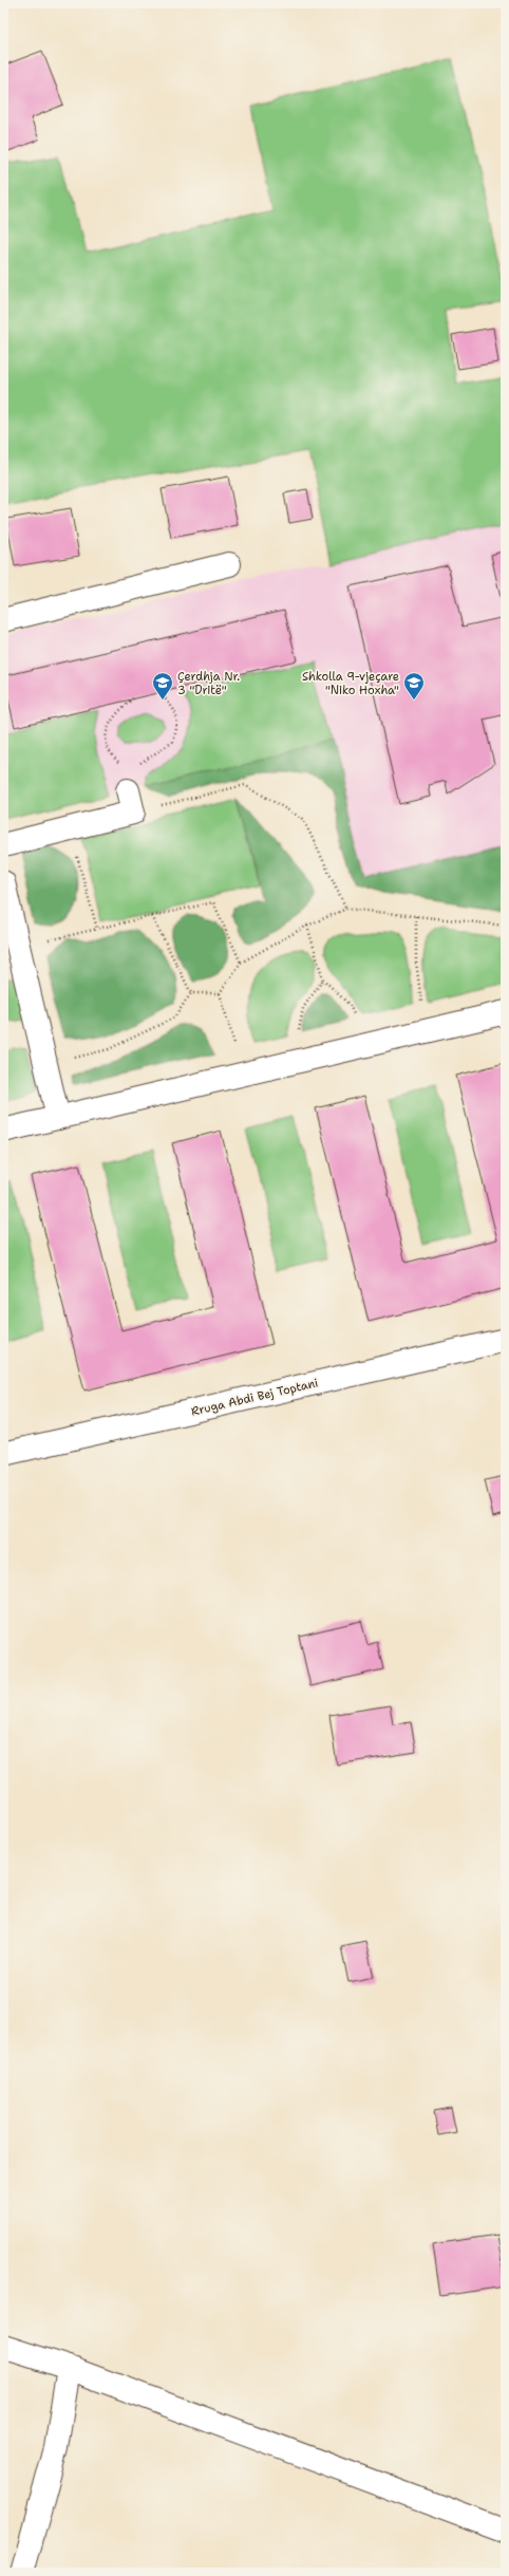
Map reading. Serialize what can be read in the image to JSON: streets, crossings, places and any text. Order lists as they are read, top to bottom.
{
  "streets": {
    "street": ["Rruga Abdi Bej Toptani"]
  },
  "places": {
    "school or university": ["Çerdhja Nr. 3 \"Dritë\"", "Shkolla 9-vjeçare \"Niko Hoxha\""]
  }
}
